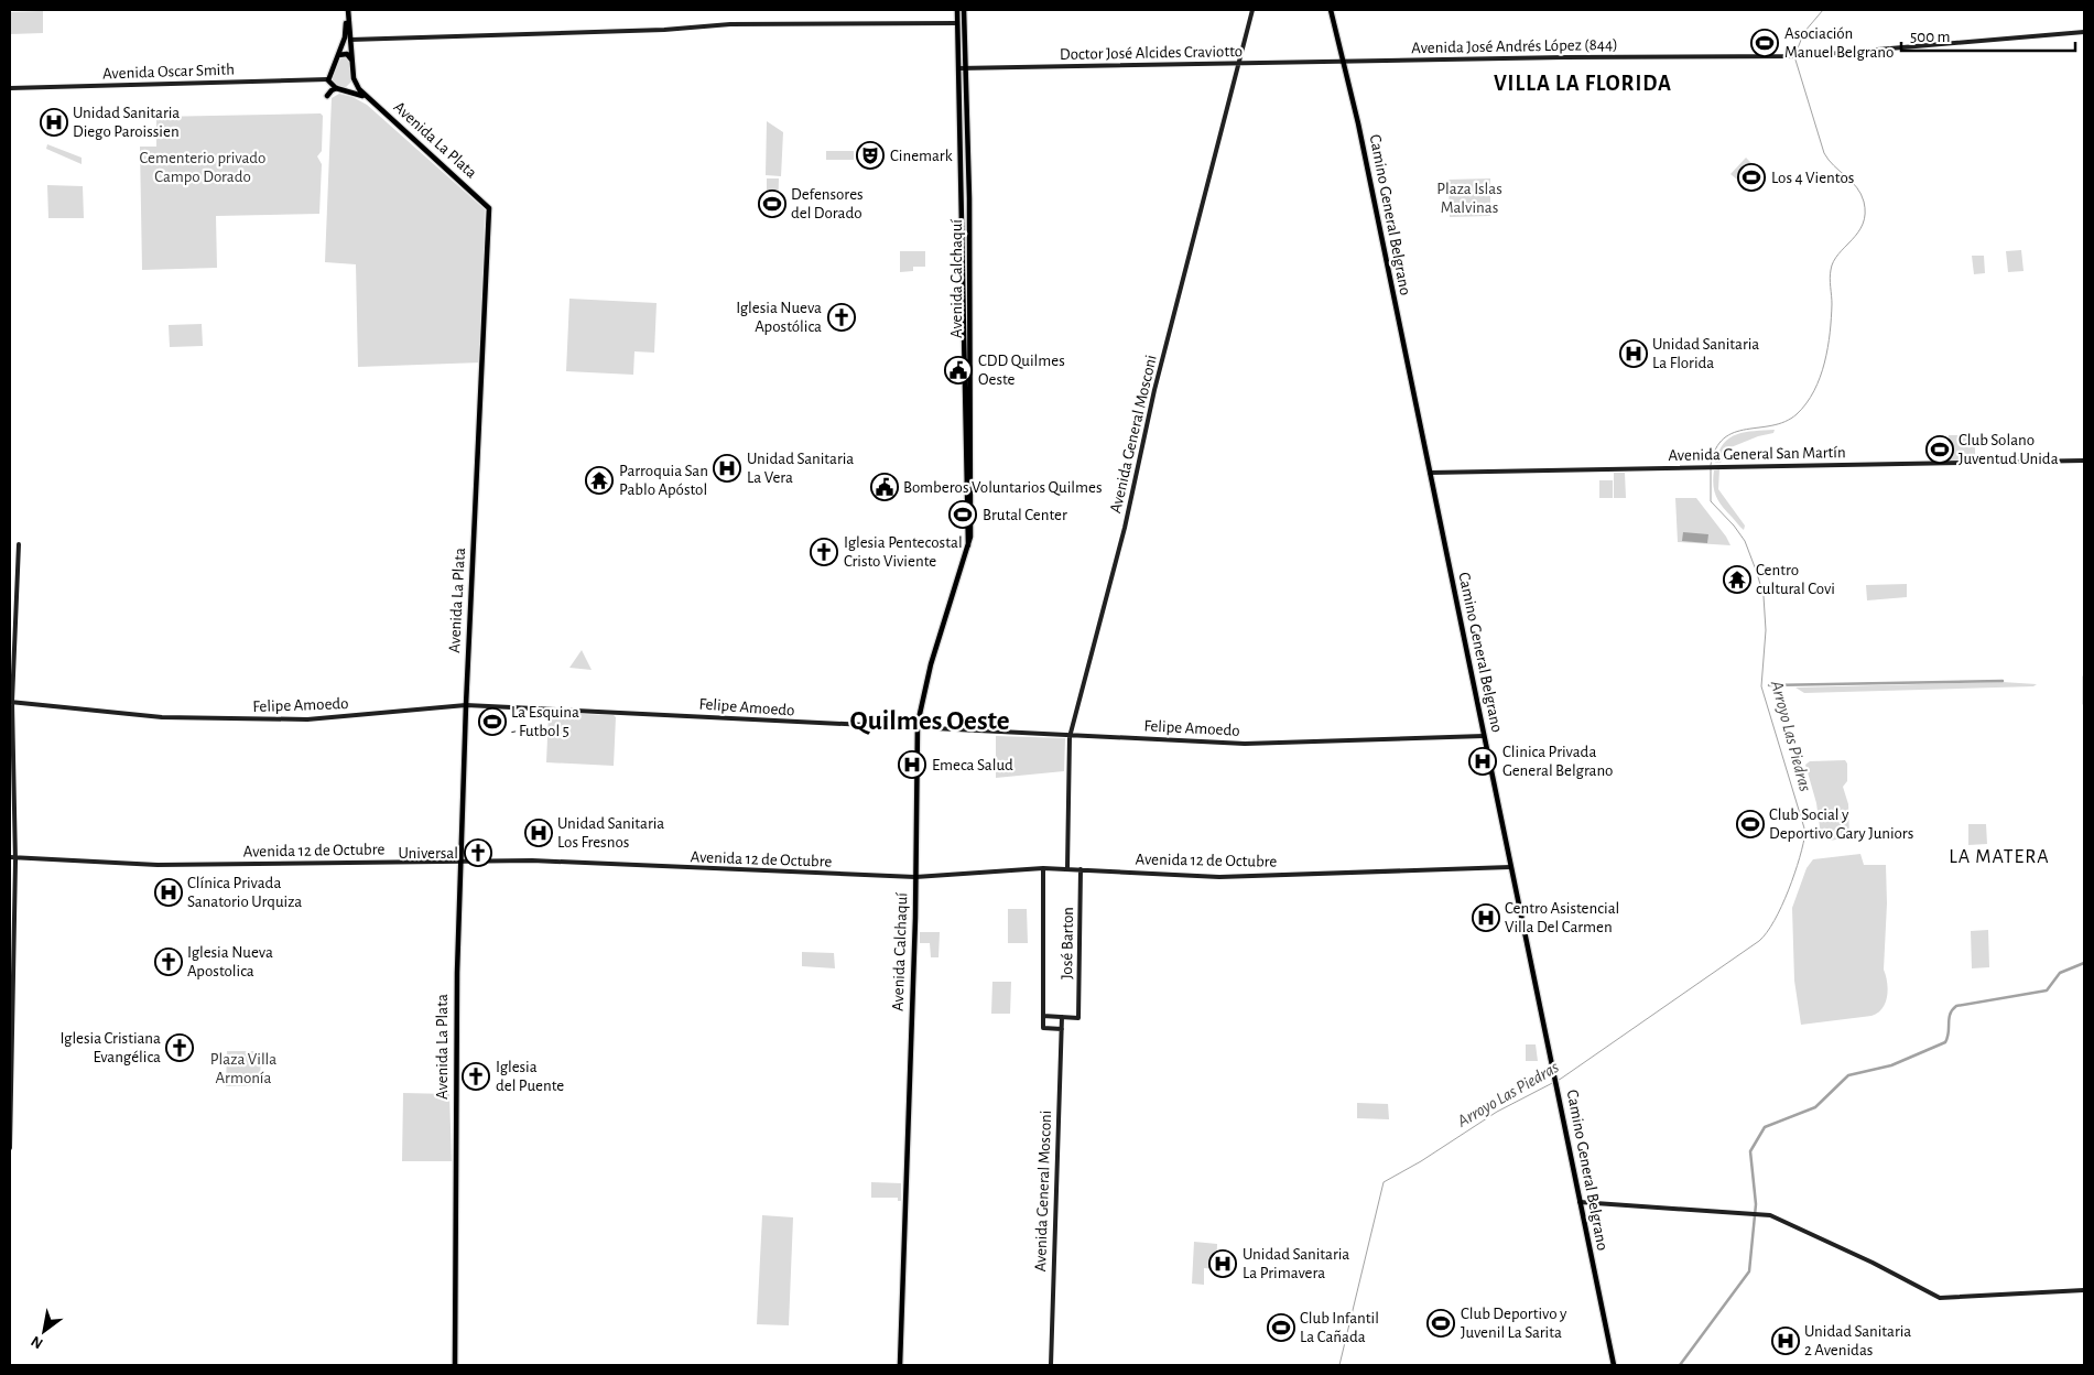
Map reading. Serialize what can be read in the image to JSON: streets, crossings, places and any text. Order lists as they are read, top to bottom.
{
  "streets": {
    "main road": [
      "Avenida José Andrés López (844)",
      "Doctor José Alcides Craviotto",
      "Avenida Oscar Smith",
      "Avenida La Plata",
      "Camino General Belgrano",
      "Avenida Calchaquí",
      "Avenida General Mosconi",
      "Avenida General San Martín",
      "Felipe Amoedo",
      "Avenida 12 de Octubre",
      "José Barton"
    ]
  },
  "crossings": [
    ["Avenida José Andrés López (844)", "Doctor José Alcides Craviotto"],
    ["Avenida José Andrés López (844)", "Camino General Belgrano"],
    ["Doctor José Alcides Craviotto", "Camino General Belgrano"],
    ["Doctor José Alcides Craviotto", "Avenida Calchaquí"],
    ["Doctor José Alcides Craviotto", "Avenida General Mosconi"],
    ["Avenida Oscar Smith", "Avenida La Plata"],
    ["Avenida La Plata", "Felipe Amoedo"],
    ["Avenida La Plata", "Avenida 12 de Octubre"],
    ["Camino General Belgrano", "Avenida General San Martín"],
    ["Camino General Belgrano", "Felipe Amoedo"],
    ["Camino General Belgrano", "Avenida 12 de Octubre"],
    ["Avenida Calchaquí", "Felipe Amoedo"],
    ["Avenida Calchaquí", "Avenida 12 de Octubre"],
    ["Avenida General Mosconi", "Felipe Amoedo"],
    ["Avenida General Mosconi", "Avenida 12 de Octubre"],
    ["Avenida General Mosconi", "José Barton"],
    ["Avenida 12 de Octubre", "José Barton"]
  ],
  "districts": ["VILLA LA FLORIDA", "Quilmes Oeste", "LA MATERA"],
  "water": ["Arroyo Las Piedras"],
  "parks": ["Cementerio privado Campo Dorado", "Plaza Islas Malvinas", "Plaza Villa Armonía"],
  "places": {
    "sports": [
      "Asociación Manuel Belgrano",
      "Los 4 Vientos",
      "Defensores del Dorado",
      "Club Solano Juventud Unida",
      "Brutal Center",
      "La Esquina - Futbol 5",
      "Club Social y Deportivo Gary Juniors",
      "Club Deportivo y Juvenil La Sarita",
      "Club Infantil La Cañada"
    ],
    "hospital": [
      "Unidad Sanitaria Diego Paroissien",
      "Unidad Sanitaria La Florida",
      "Unidad Sanitaria La Vera",
      "Clinica Privada General Belgrano",
      "Emeca Salud",
      "Unidad Sanitaria Los Fresnos",
      "Clínica Privada Sanatorio Urquiza",
      "Centro Asistencial Villa Del Carmen",
      "Unidad Sanitaria La Primavera",
      "Unidad Sanitaria 2 Avenidas"
    ],
    "theatre": ["Cinemark"],
    "church": [
      "Iglesia Nueva Apostólica",
      "Iglesia Pentecostal Cristo Viviente",
      "Universal",
      "Iglesia Nueva Apostolica",
      "Iglesia Cristiana Evangélica",
      "Iglesia del Puente"
    ],
    "public building": ["CDD Quilmes Oeste", "Bomberos Voluntarios Quilmes"],
    "temple": ["Parroquia San Pablo Apóstol", "Centro cultural Covi"]
  },
  "scale_bar": "500 m",
  "north": "bottom left"
}
